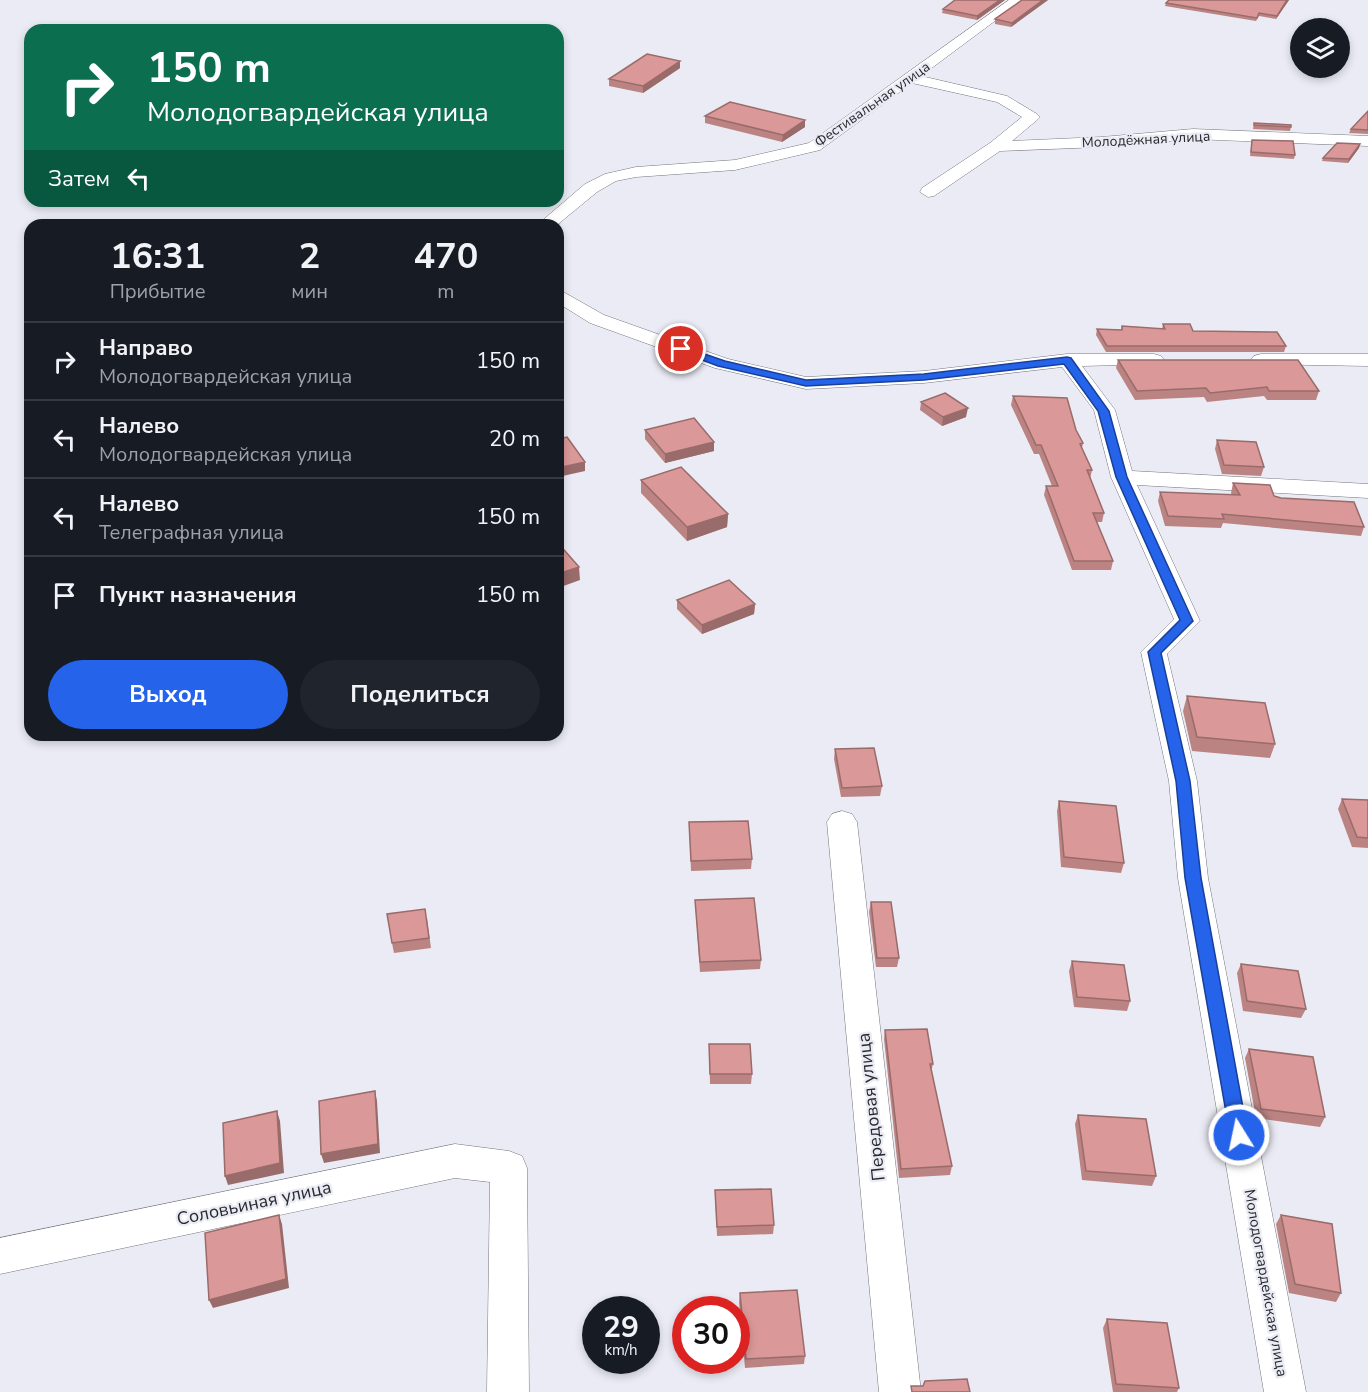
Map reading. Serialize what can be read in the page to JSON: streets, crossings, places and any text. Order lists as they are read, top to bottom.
{
  "streets": {
    "street": [
      "Фестивальная улица",
      "Молодёжная улица",
      "Передовая улица",
      "Соловьиная улица",
      "Молодогвардейская улица"
    ]
  },
  "page": {
    "turn": ["150 m", "Молодогвардейская улица"],
    "then": "Затем",
    "eta": [
      "16:31",
      "Прибытие",
      "2",
      "мин",
      "470",
      "m"
    ],
    "list": [
      {
        "name": "Направо",
        "note": "Молодогвардейская улица",
        "value": "150 m"
      },
      {
        "name": "Налево",
        "note": "Молодогвардейская улица",
        "value": "20 m"
      },
      {
        "name": "Налево",
        "note": "Телеграфная улица",
        "value": "150 m"
      },
      {
        "name": "Пункт назначения",
        "value": "150 m"
      }
    ],
    "buttons": ["Выход", "Поделиться"],
    "speed": "29 km/h",
    "limit": "30"
  }
}
